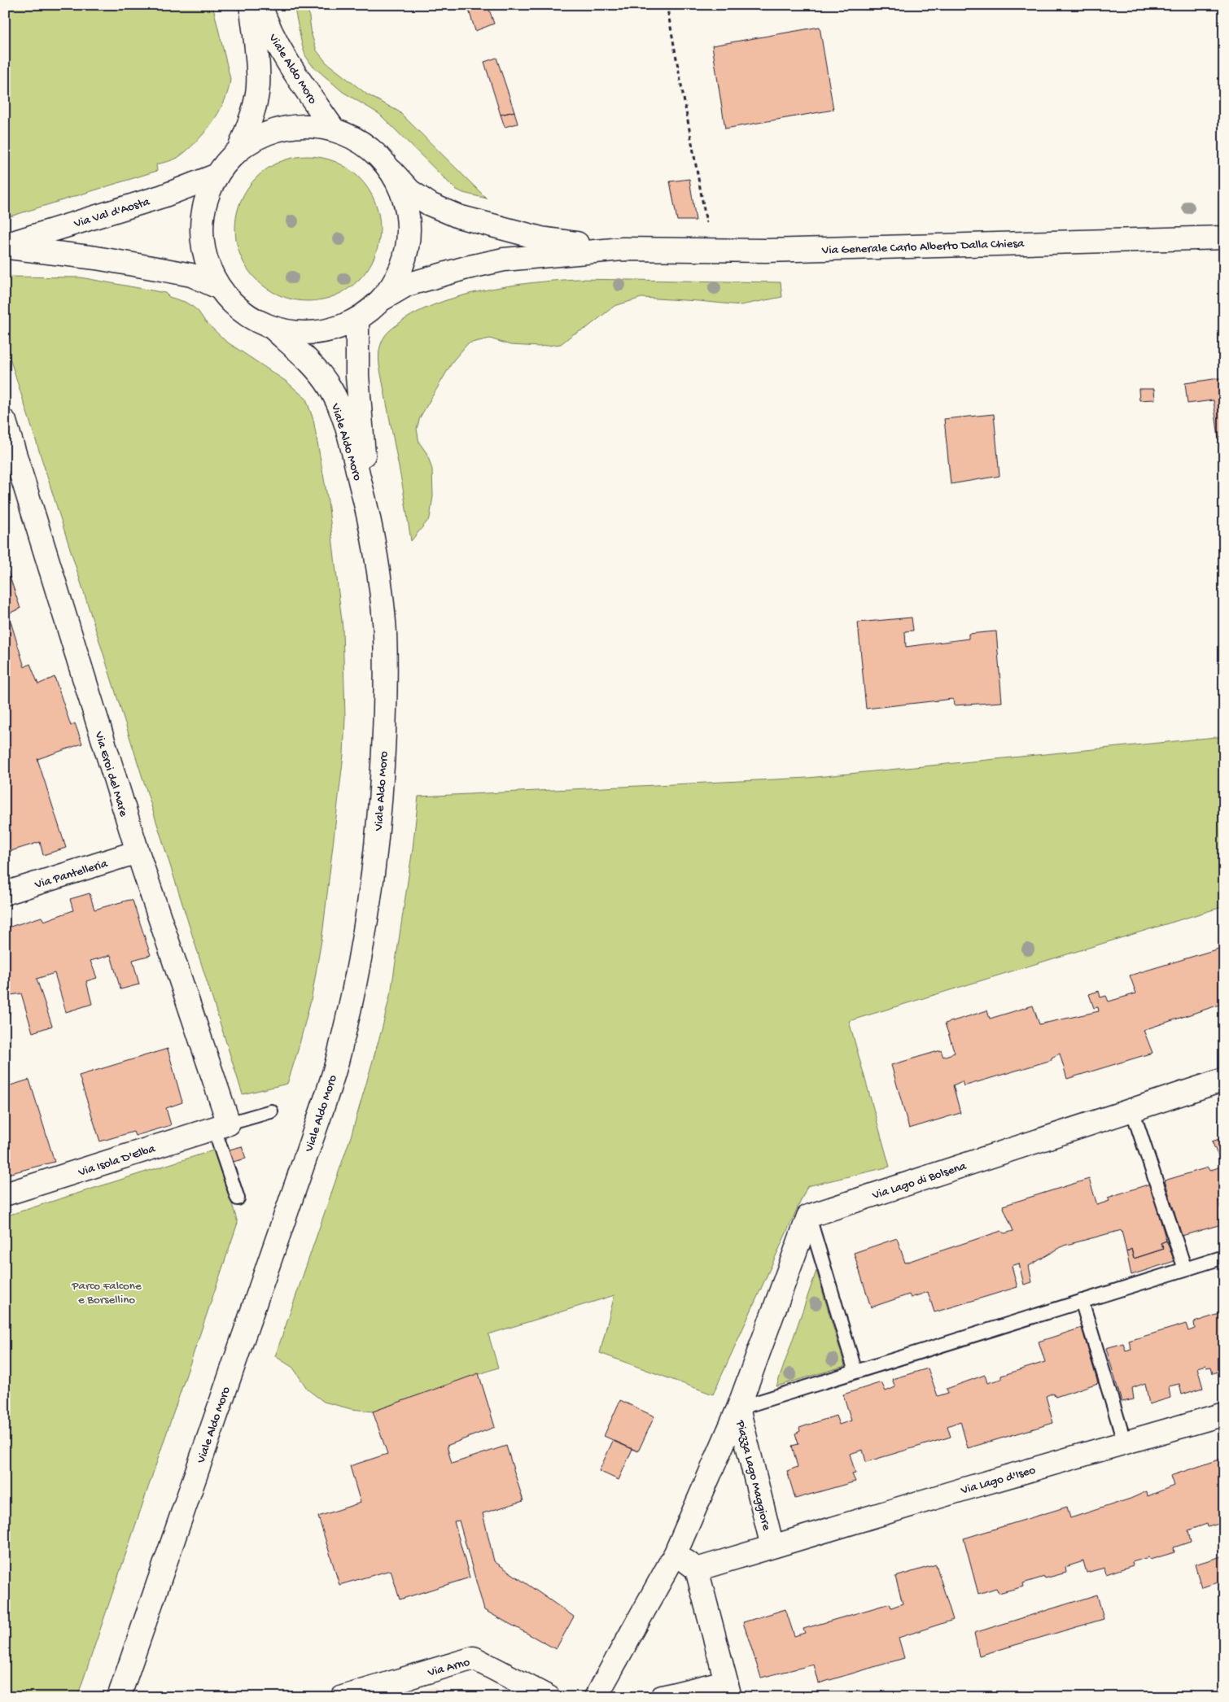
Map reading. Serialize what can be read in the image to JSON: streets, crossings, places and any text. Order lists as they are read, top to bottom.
{
  "streets": {
    "street": [
      "Viale Aldo Moro",
      "Via Val d'Aosta",
      "Via Generale Carlo Alberto Dalla Chiesa",
      "Via Eroi del Mare",
      "Via Pantelleria",
      "Via Isola D'Elba",
      "Via Lago di Bolsena",
      "Piazza Lago Maggiore",
      "Via Lago d'Iseo",
      "Via Arno"
    ]
  },
  "crossings": [
    ["Viale Aldo Moro", "Via Val d'Aosta"],
    ["Via Eroi del Mare", "Via Pantelleria"],
    ["Via Eroi del Mare", "Via Isola D'Elba"],
    ["Piazza Lago Maggiore", "Via Lago d'Iseo"]
  ],
  "parks": ["Parco Falcone e Borsellino"]
}
